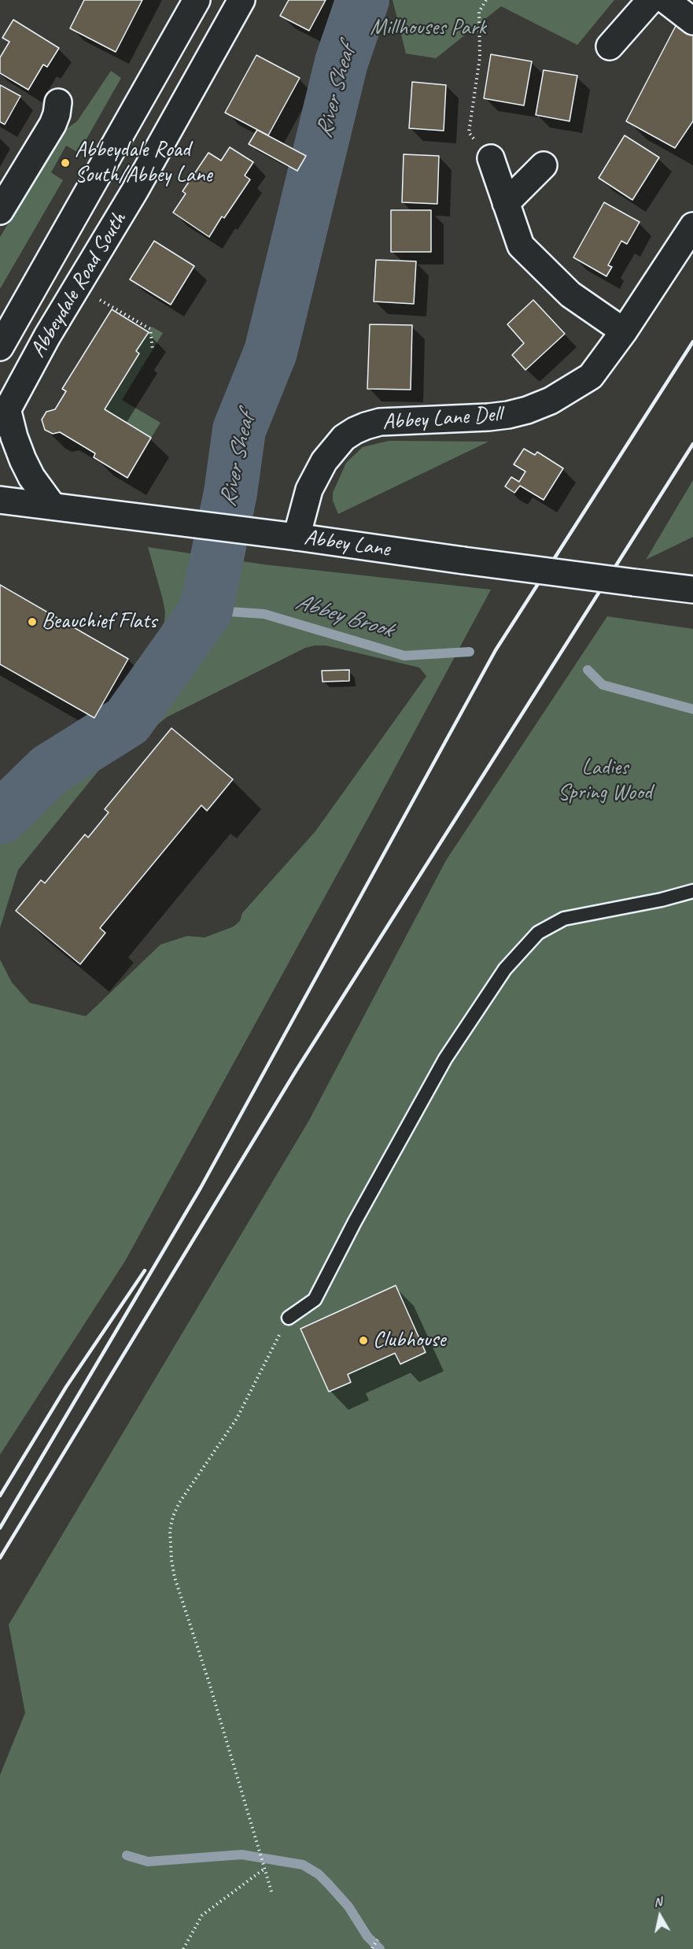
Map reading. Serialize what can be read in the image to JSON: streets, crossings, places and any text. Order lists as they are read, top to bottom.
{
  "streets": {
    "main road": ["Abbeydale Road South", "Abbey Lane Dell", "Abbey Lane"]
  },
  "crossings": [
    ["Abbey Lane Dell", "Abbey Lane"]
  ],
  "water": ["River Sheaf", "Abbey Brook"],
  "parks": ["Millhouses Park", "Ladies Spring Wood"],
  "places": ["Abbeydale Road South/Abbey Lane", "Beauchief Flats", "Clubhouse"],
  "north": "top"
}
